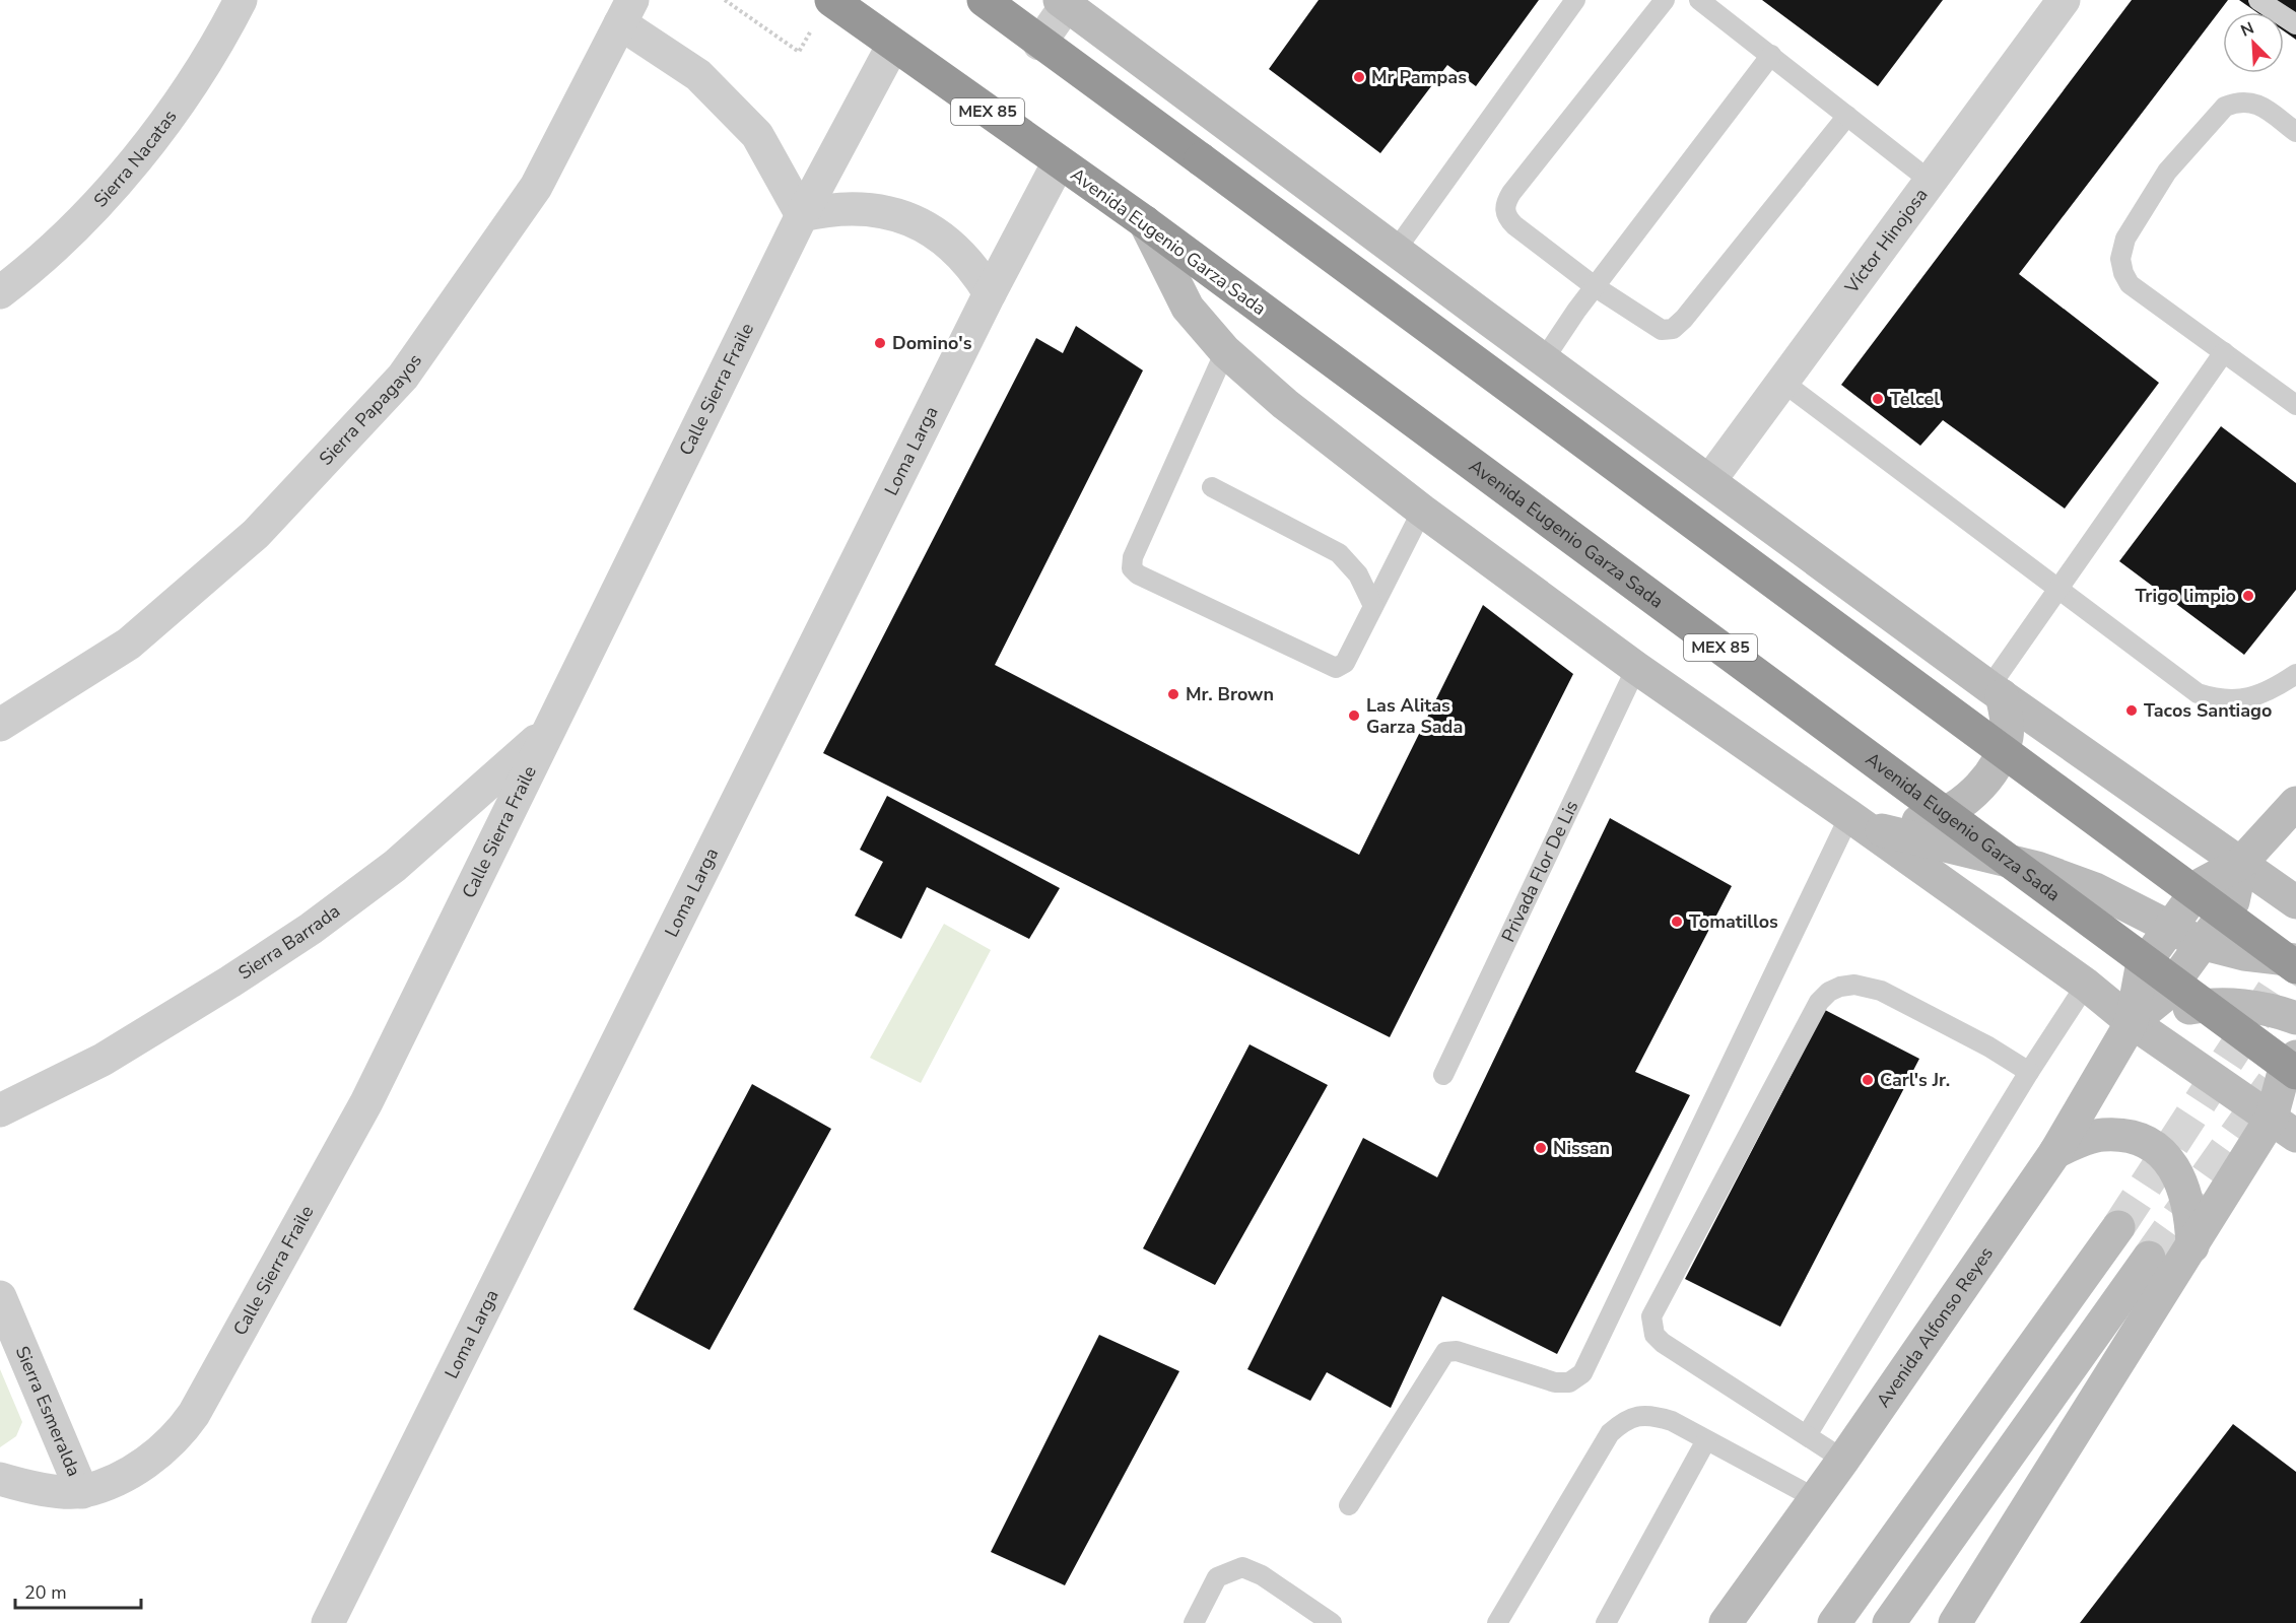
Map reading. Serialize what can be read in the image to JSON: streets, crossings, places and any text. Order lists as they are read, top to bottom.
{
  "streets": {
    "highway": ["MEX 85", "Avenida Eugenio Garza Sada"],
    "street": [
      "Sierra Nacatas",
      "Víctor Hinojosa",
      "Calle Sierra Fraile",
      "Sierra Papagayos",
      "Loma Larga",
      "Sierra Barrada",
      "Avenida Alfonso Reyes",
      "Sierra Esmeralda"
    ],
    "lane": ["Privada Flor De Lis"]
  },
  "crossings": [
    ["Avenida Eugenio Garza Sada", "Calle Sierra Fraile"],
    ["Avenida Eugenio Garza Sada", "Loma Larga"],
    ["Calle Sierra Fraile", "Sierra Barrada"],
    ["Calle Sierra Fraile", "Sierra Esmeralda"]
  ],
  "places": [
    "Mr Pampas",
    "Domino's",
    "Telcel",
    "Trigo limpio",
    "Mr. Brown",
    "Tacos Santiago",
    "Las Alitas Garza Sada",
    "Tomatillos",
    "Carl's Jr.",
    "Nissan"
  ],
  "scale_bar": "20 m",
  "north": "top left"
}
